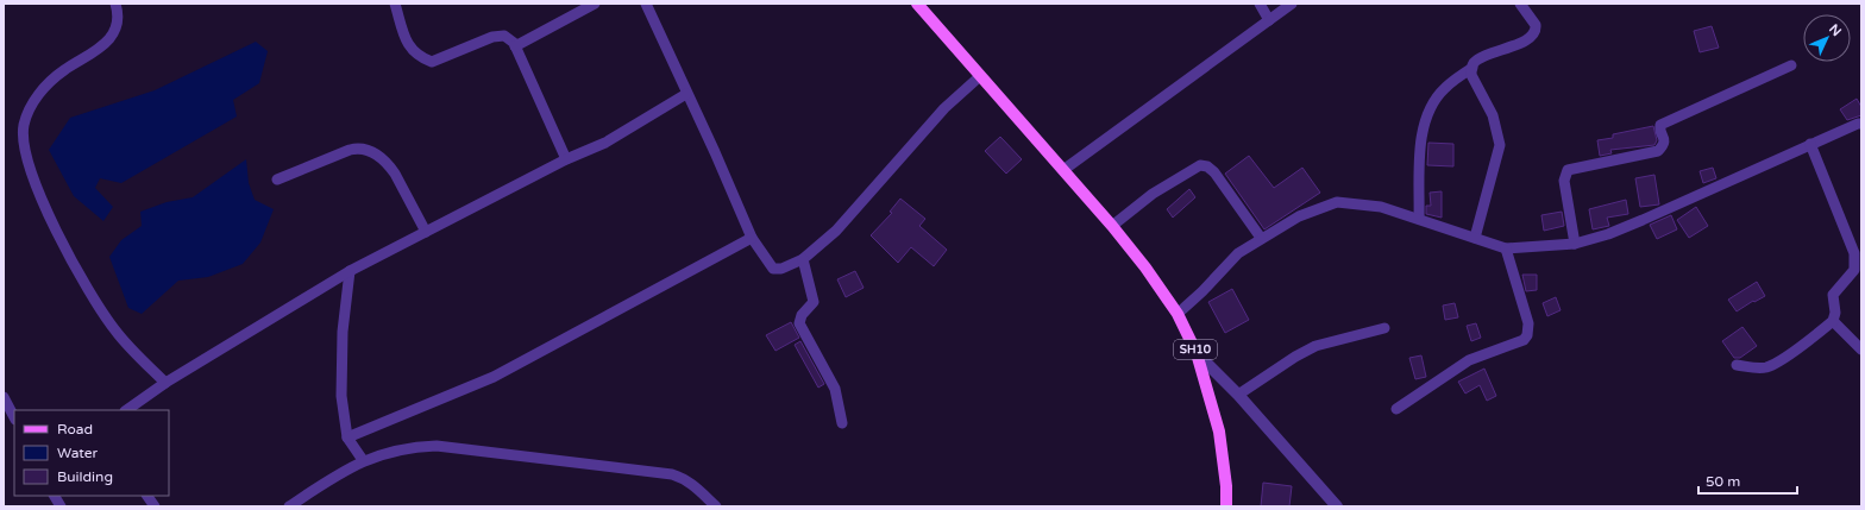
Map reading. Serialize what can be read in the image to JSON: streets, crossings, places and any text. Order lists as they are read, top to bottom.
{
  "streets": {
    "main road": ["SH10"]
  },
  "legend": ["Road", "Water", "Building"],
  "scale_bar": "50 m",
  "north": "top right"
}
